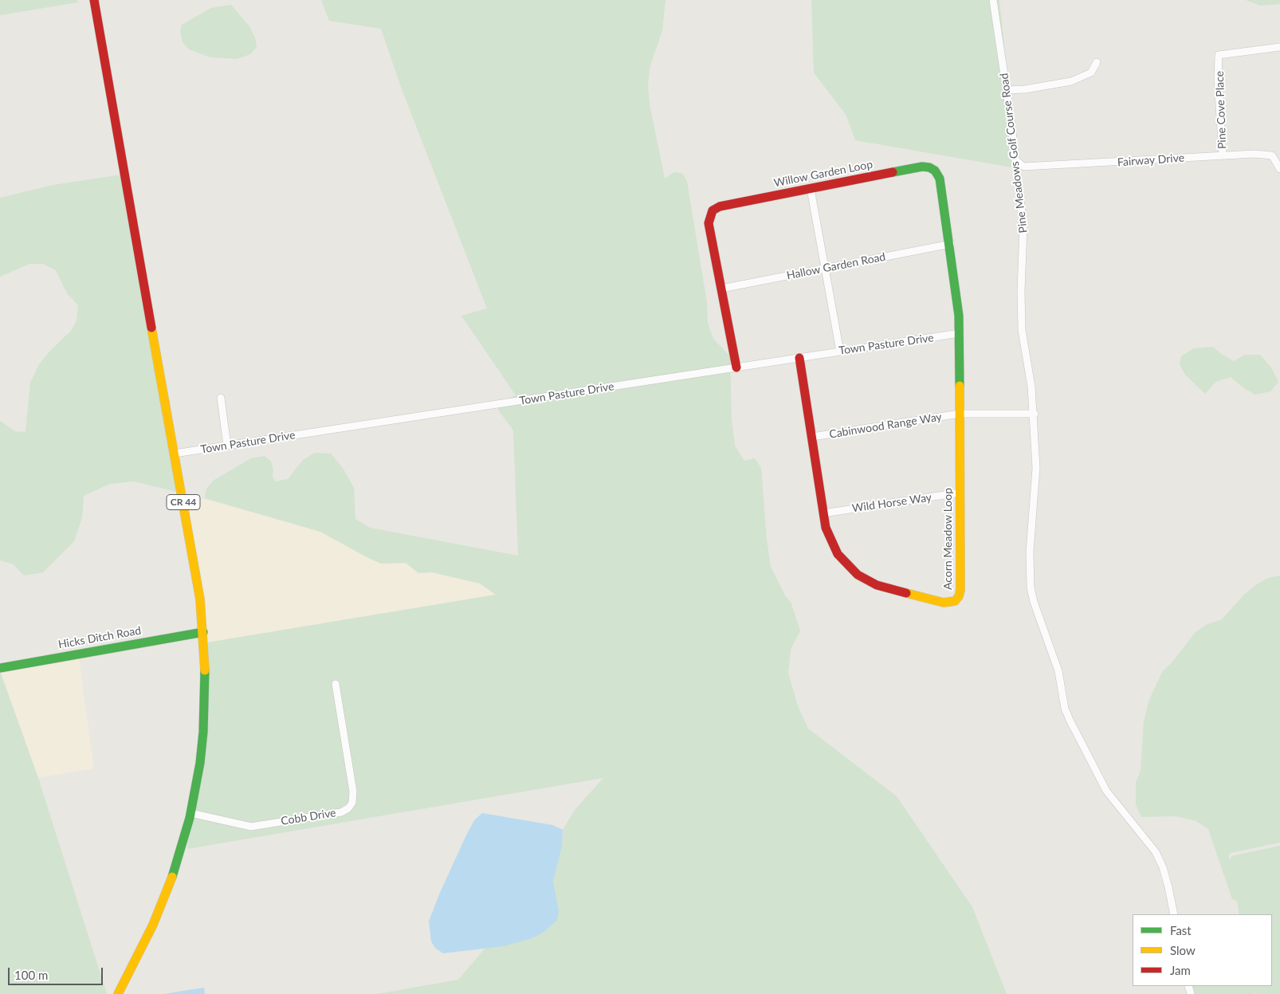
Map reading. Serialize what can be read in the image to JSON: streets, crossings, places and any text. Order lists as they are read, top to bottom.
{
  "streets": {
    "street": [
      "Pine Cove Place",
      "Pine Meadows Golf Course Road",
      "Fairway Drive",
      "Willow Garden Loop",
      "Hallow Garden Road",
      "Town Pasture Drive",
      "Cabinwood Range Way",
      "CR 44",
      "Wild Horse Way",
      "Acorn Meadow Loop",
      "Hicks Ditch Road",
      "Cobb Drive"
    ]
  },
  "crossings": [
    ["Pine Cove Place", "Fairway Drive"],
    ["Pine Meadows Golf Course Road", "Fairway Drive"],
    ["Pine Meadows Golf Course Road", "Cabinwood Range Way"],
    ["Willow Garden Loop", "Hallow Garden Road"],
    ["Willow Garden Loop", "Town Pasture Drive"],
    ["Willow Garden Loop", "Acorn Meadow Loop"],
    ["Town Pasture Drive", "CR 44"],
    ["Town Pasture Drive", "Acorn Meadow Loop"],
    ["Cabinwood Range Way", "Acorn Meadow Loop"],
    ["CR 44", "Hicks Ditch Road"],
    ["CR 44", "Cobb Drive"],
    ["Wild Horse Way", "Acorn Meadow Loop"]
  ],
  "legend": ["Fast", "Slow", "Jam"],
  "scale_bar": "100 m"
}
